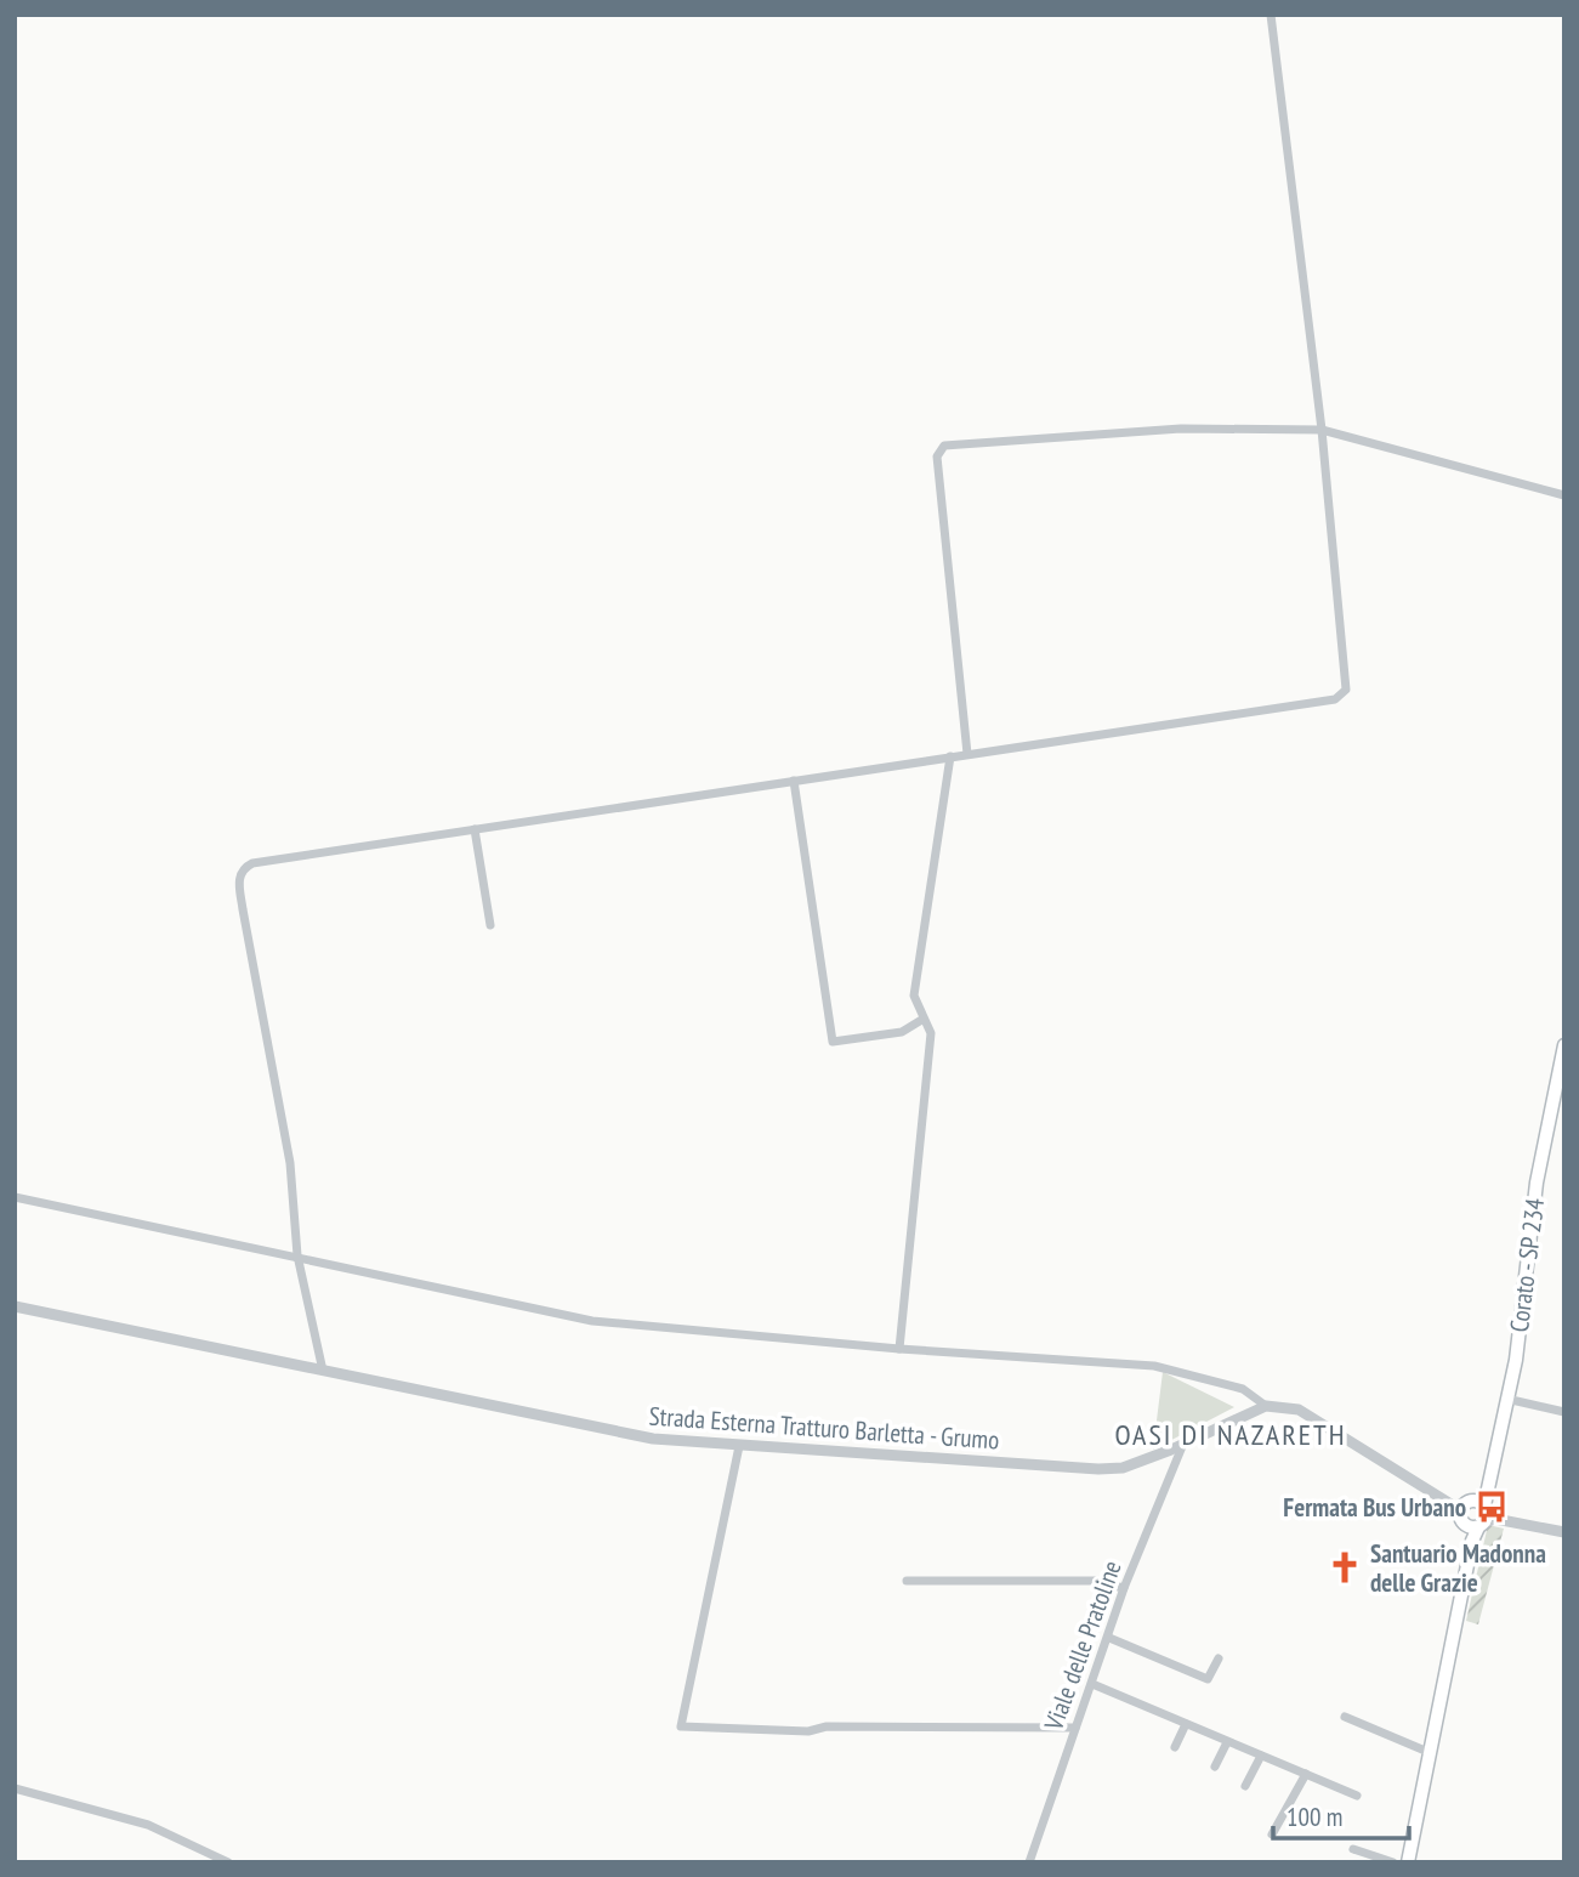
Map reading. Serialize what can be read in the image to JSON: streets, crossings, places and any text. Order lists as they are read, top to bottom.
{
  "streets": {
    "main road": ["Corato - SP 234"],
    "street": ["Strada Esterna Tratturo Barletta - Grumo", "Viale delle Pratoline"]
  },
  "crossings": [
    ["Strada Esterna Tratturo Barletta - Grumo", "Viale delle Pratoline"]
  ],
  "districts": ["OASI DI NAZARETH"],
  "places": {
    "bus stop": ["Fermata Bus Urbano"],
    "church": ["Santuario Madonna delle Grazie"]
  },
  "scale_bar": "100 m"
}
